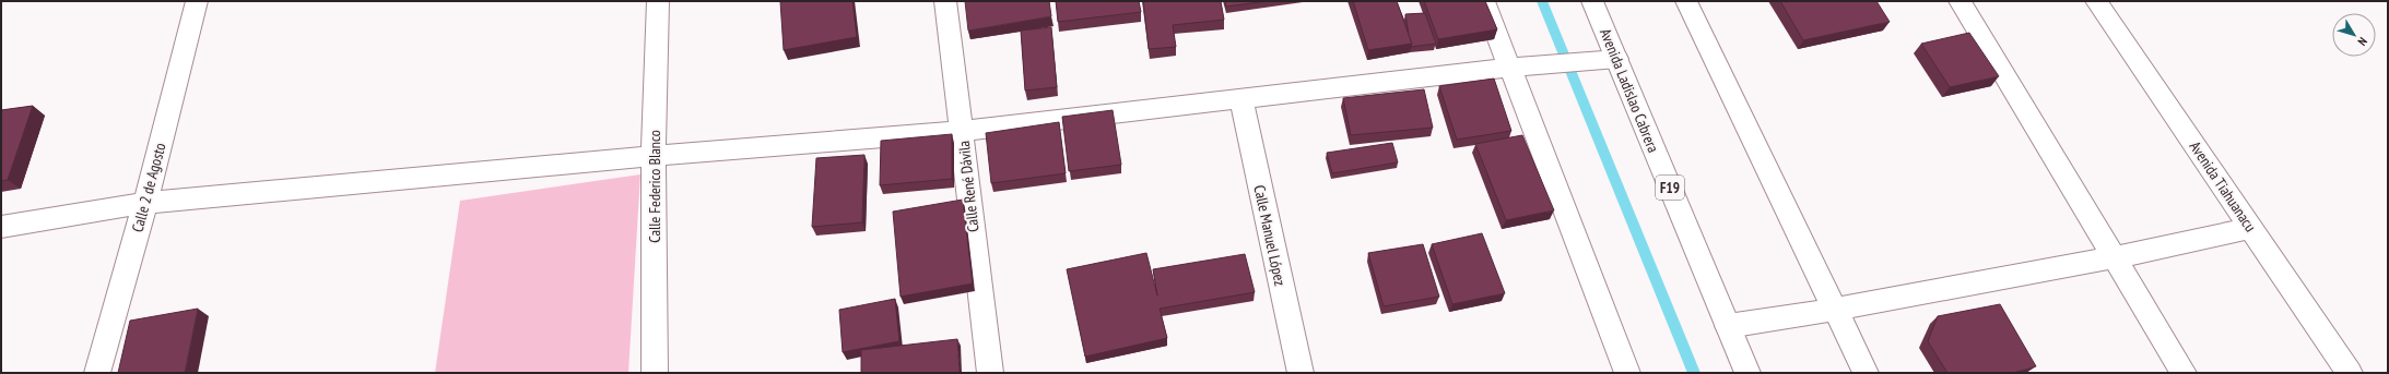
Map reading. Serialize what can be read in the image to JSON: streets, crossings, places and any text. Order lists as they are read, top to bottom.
{
  "streets": {
    "main road": [
      "Avenida Ladislao Cabrera",
      "Calle Federico Blanco",
      "Calle René Dávila",
      "Avenida Tiahuanacu",
      "Calle 2 de Agosto",
      "F19",
      "Calle Manuel López"
    ]
  },
  "north": "bottom right"
}
